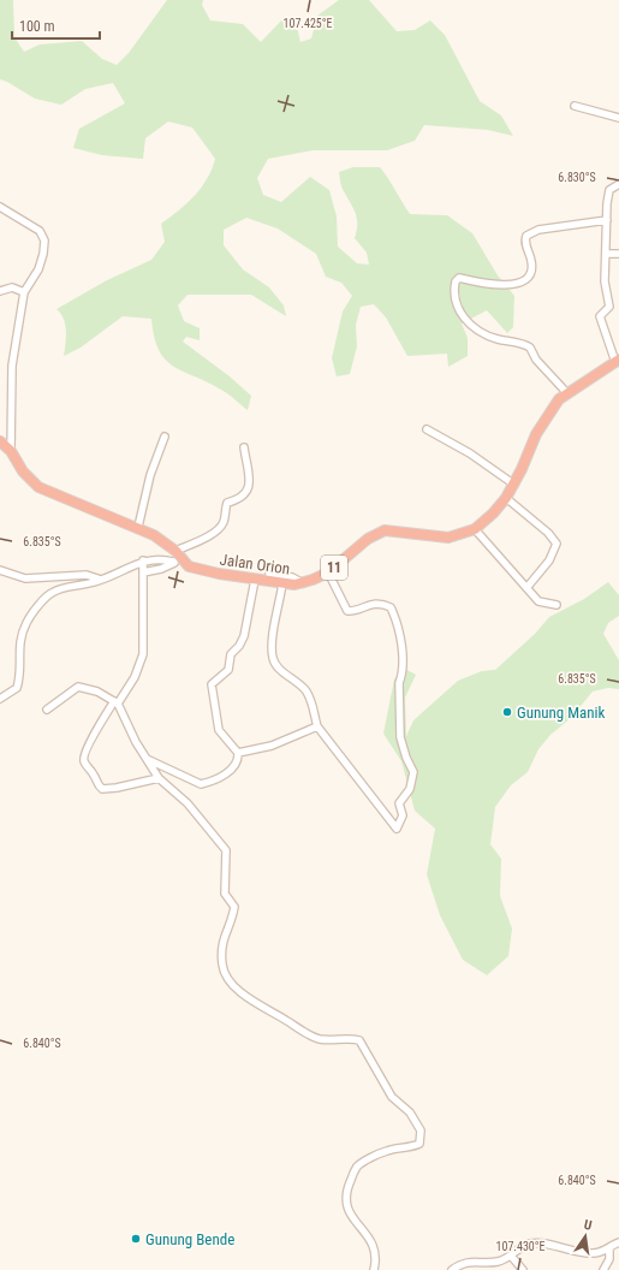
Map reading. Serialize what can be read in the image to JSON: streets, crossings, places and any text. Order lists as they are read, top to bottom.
{
  "streets": {
    "highway": ["Jalan Orion", "11"]
  },
  "places": ["Gunung Manik", "Gunung Bende"],
  "scale_bar": "100 m",
  "north": "top",
  "coordinates": [
    "107.425°E",
    "6.830°S",
    "6.835°S",
    "6.840°S",
    "107.430°E"
  ]
}
